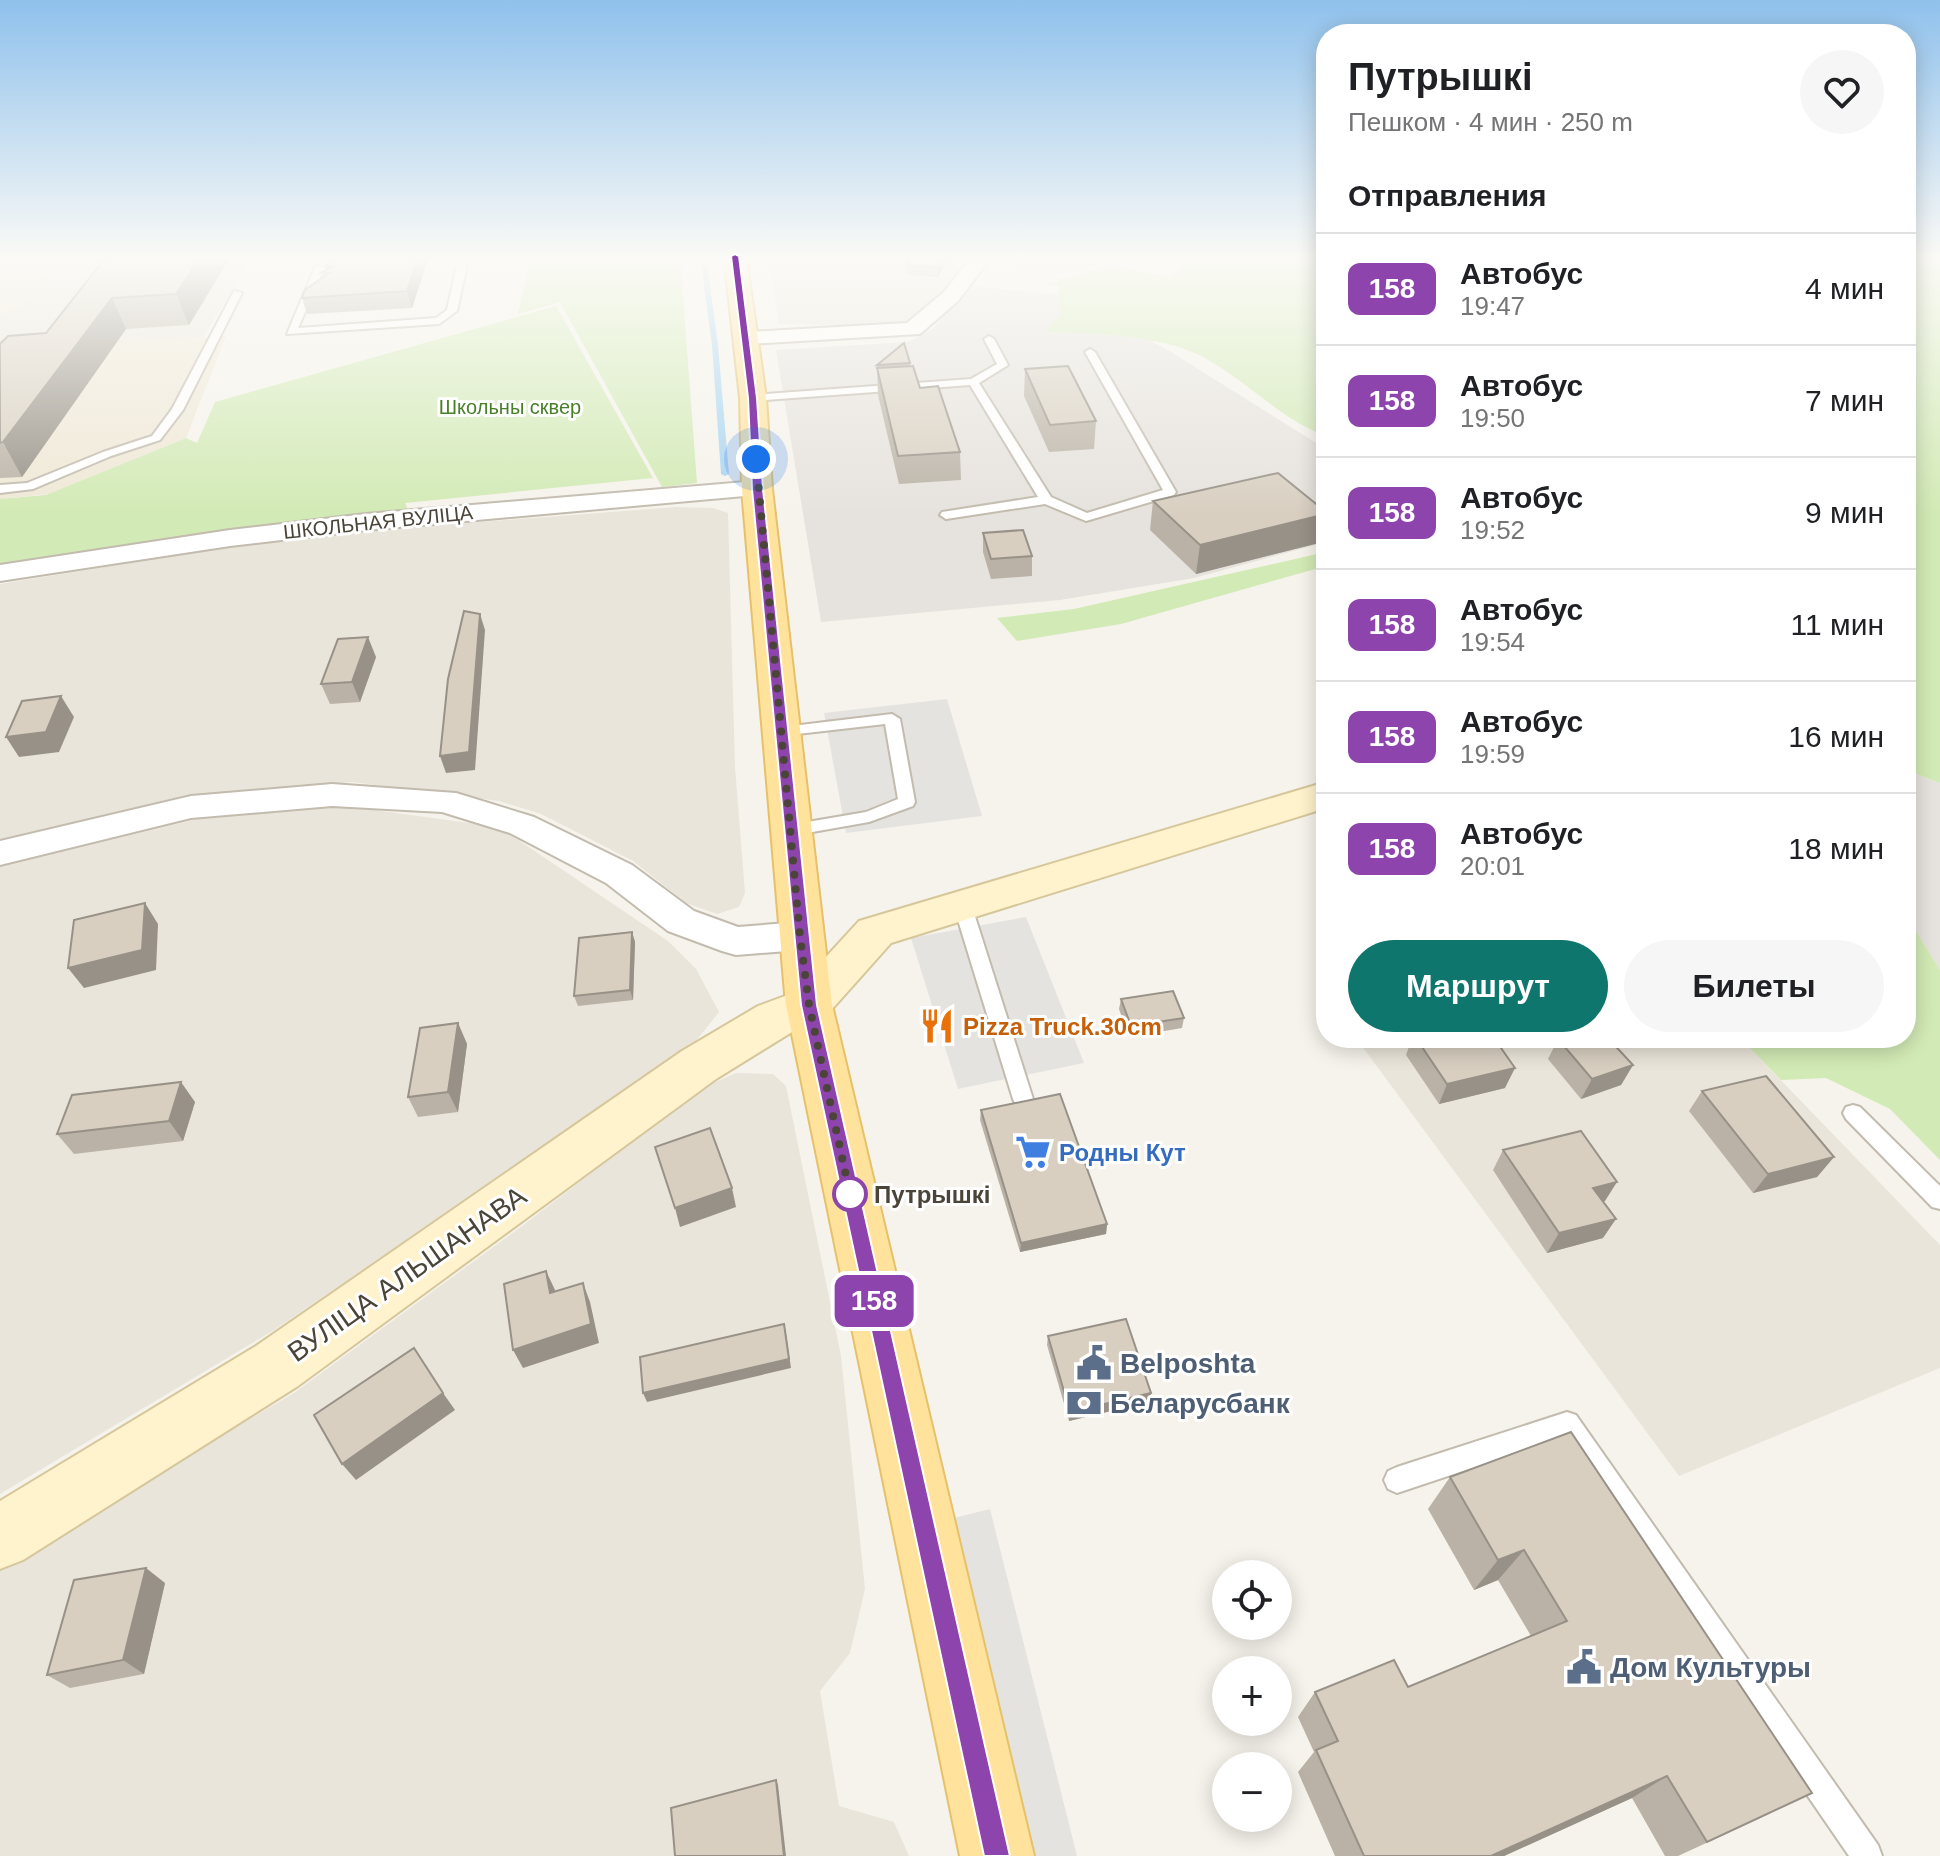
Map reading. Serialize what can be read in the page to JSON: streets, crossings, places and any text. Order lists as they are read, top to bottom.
{
  "streets": {
    "street": ["ШКОЛЬНАЯ ВУЛІЦА", "ВУЛІЦА АЛЬШАНАВА"]
  },
  "parks": ["Школьны сквер"],
  "places": {
    "restaurant": ["Pizza Truck.30cm"],
    "supermarket": ["Родны Кут"],
    "other": ["Путрышкі"],
    "public building": ["Belposhta", "Дом Культуры"],
    "bank": ["Беларусбанк"]
  },
  "lines": ["bus line 158"],
  "page": {
    "on_map": "158",
    "heading": [
      ["Путрышкі", "Пешком · 4 мин · 250 m"],
      "Отправления"
    ],
    "list": [
      {
        "mark": "158",
        "name": "Автобус",
        "note": "19:47",
        "value": "4 мин"
      },
      {
        "mark": "158",
        "name": "Автобус",
        "note": "19:50",
        "value": "7 мин"
      },
      {
        "mark": "158",
        "name": "Автобус",
        "note": "19:52",
        "value": "9 мин"
      },
      {
        "mark": "158",
        "name": "Автобус",
        "note": "19:54",
        "value": "11 мин"
      },
      {
        "mark": "158",
        "name": "Автобус",
        "note": "19:59",
        "value": "16 мин"
      },
      {
        "mark": "158",
        "name": "Автобус",
        "note": "20:01",
        "value": "18 мин"
      }
    ],
    "buttons": ["Маршрут", "Билеты"],
    "map_buttons": ["+", "−"]
  }
}
